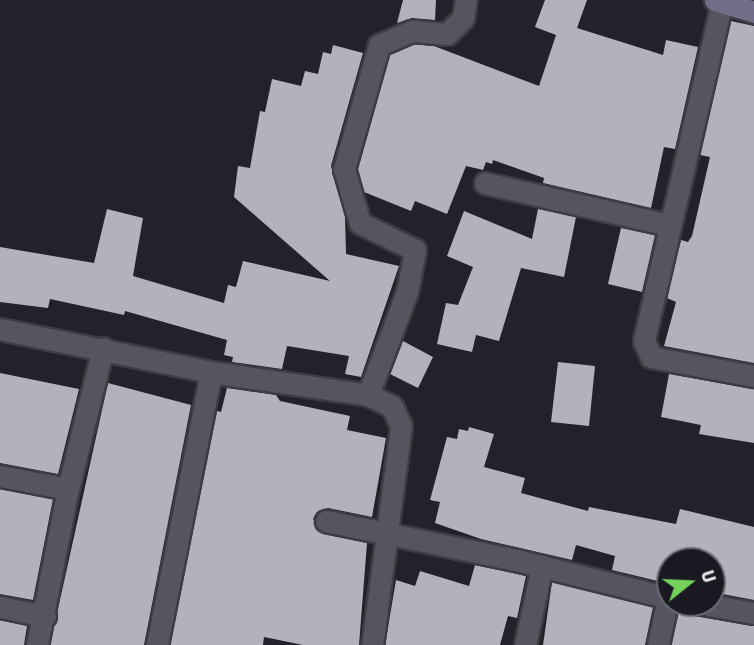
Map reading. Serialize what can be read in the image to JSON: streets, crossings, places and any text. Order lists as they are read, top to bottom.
{
  "north": "right"
}
